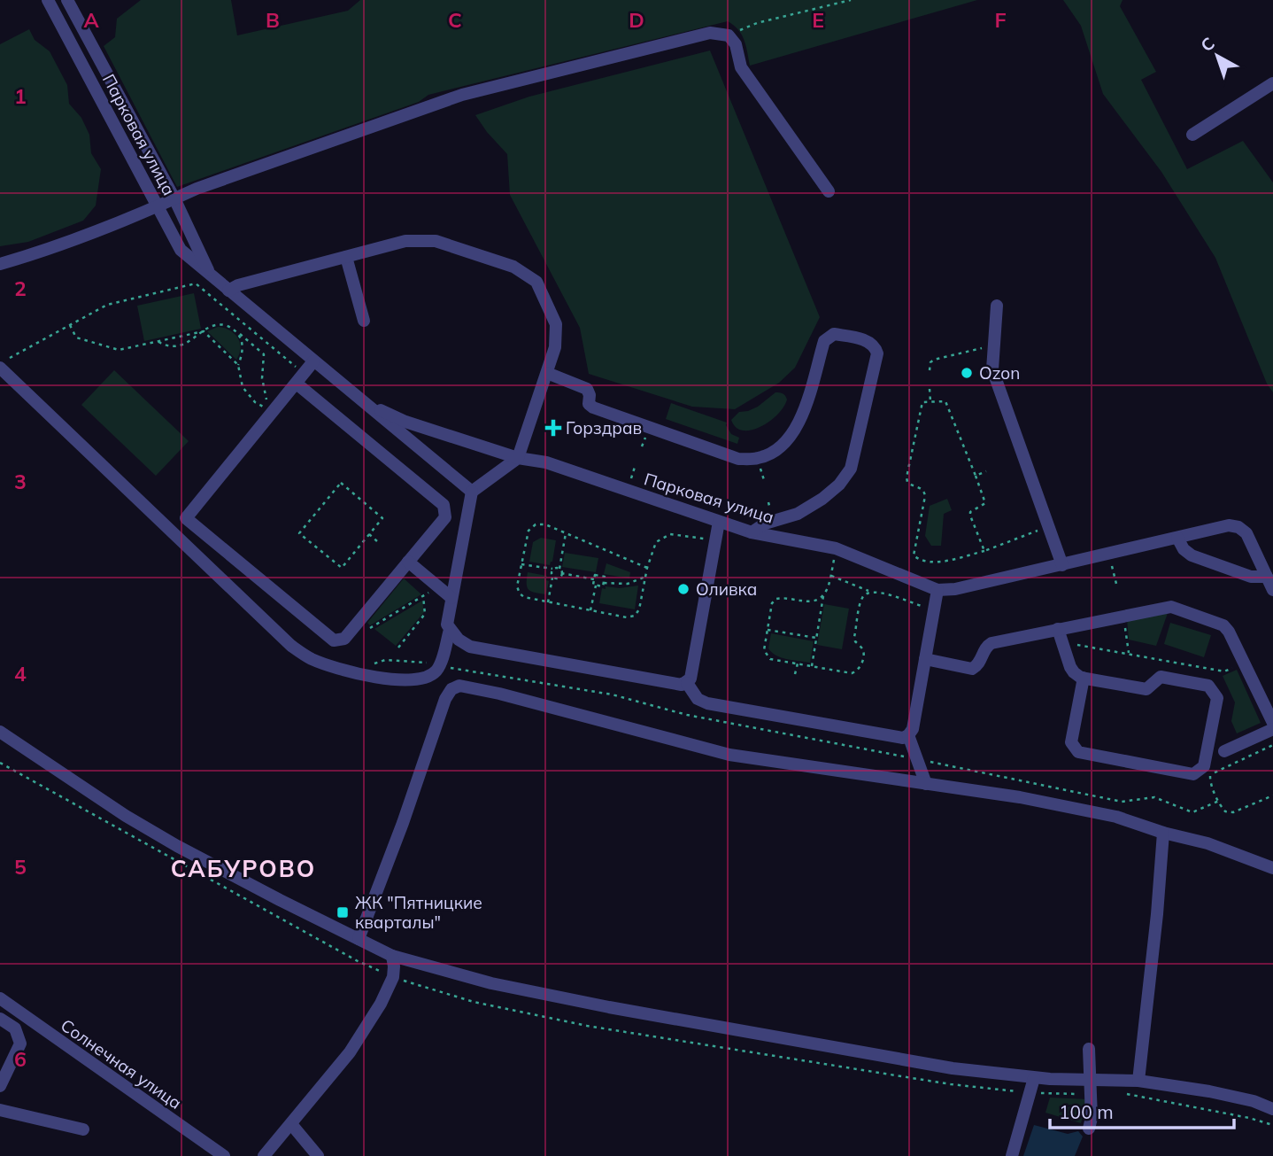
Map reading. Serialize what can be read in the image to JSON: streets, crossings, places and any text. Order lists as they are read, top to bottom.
{
  "streets": {
    "street": ["Парковая улица", "Солнечная улица"]
  },
  "districts": ["САБУРОВО"],
  "places": {
    "other": ["Ozon", "Оливка"],
    "health": ["Горздрав"],
    "transit": ["ЖК \"Пятницкие кварталы\""]
  },
  "scale_bar": "100 m",
  "north": "top left",
  "grid": {
    "columns": [
      "A",
      "B",
      "C",
      "D",
      "E",
      "F"
    ],
    "rows": [
      "1",
      "2",
      "3",
      "4",
      "5",
      "6"
    ]
  }
}
